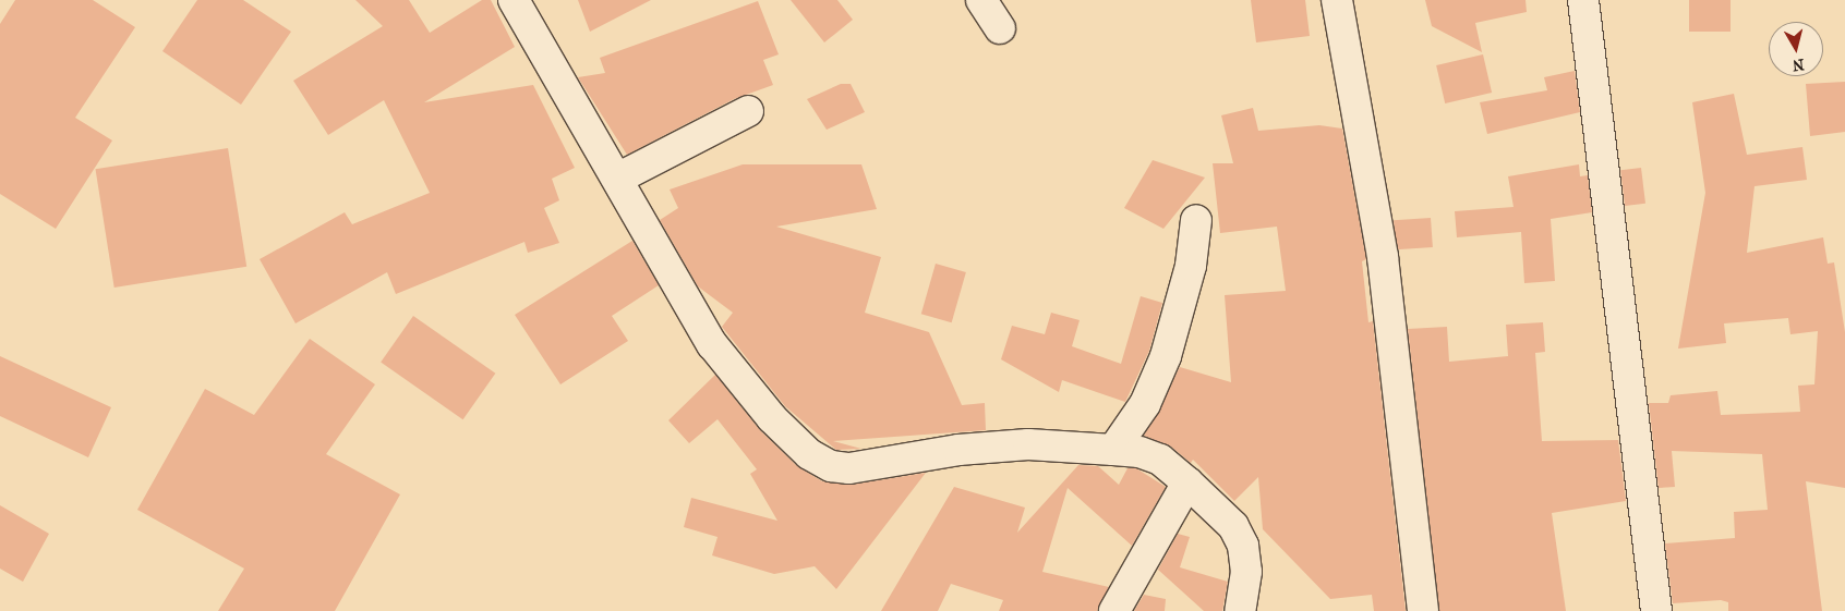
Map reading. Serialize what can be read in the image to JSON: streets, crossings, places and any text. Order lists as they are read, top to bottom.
{
  "north": "bottom"
}
